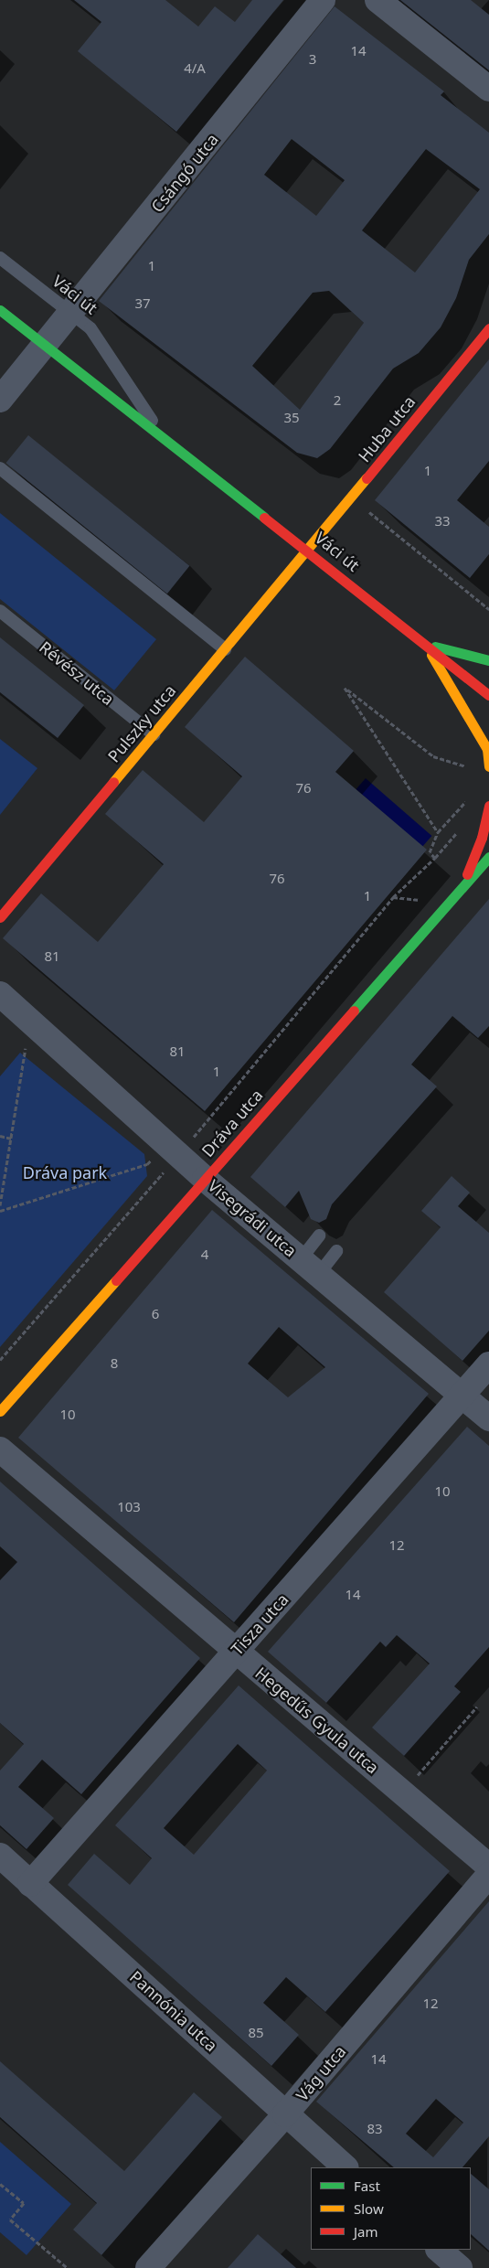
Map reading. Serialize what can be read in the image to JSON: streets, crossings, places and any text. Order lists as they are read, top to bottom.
{
  "streets": {
    "main road": [
      "Váci út",
      "Huba utca",
      "Pulszky utca",
      "Dráva utca"
    ],
    "street": [
      "Csángó utca",
      "Visegrádi utca",
      "Tisza utca",
      "Hegedűs Gyula utca",
      "Pannónia utca",
      "Vág utca"
    ],
    "lane": ["Révész utca"]
  },
  "crossings": [
    ["Csángó utca", "Váci út"],
    ["Váci út", "Huba utca"],
    ["Váci út", "Pulszky utca"],
    ["Huba utca", "Pulszky utca"],
    ["Révész utca", "Pulszky utca"],
    ["Dráva utca", "Visegrádi utca"],
    ["Visegrádi utca", "Tisza utca"],
    ["Tisza utca", "Hegedűs Gyula utca"],
    ["Tisza utca", "Pannónia utca"],
    ["Pannónia utca", "Vág utca"]
  ],
  "parks": ["Dráva park"],
  "house_numbers": [
    "14",
    "3",
    "4/A",
    "1",
    "37",
    "2",
    "35",
    "1",
    "33",
    "76",
    "76",
    "1",
    "81",
    "81",
    "1",
    "4",
    "6",
    "8",
    "10",
    "10",
    "103",
    "12",
    "14",
    "12",
    "85",
    "14",
    "83"
  ],
  "legend": ["Fast", "Slow", "Jam"]
}
